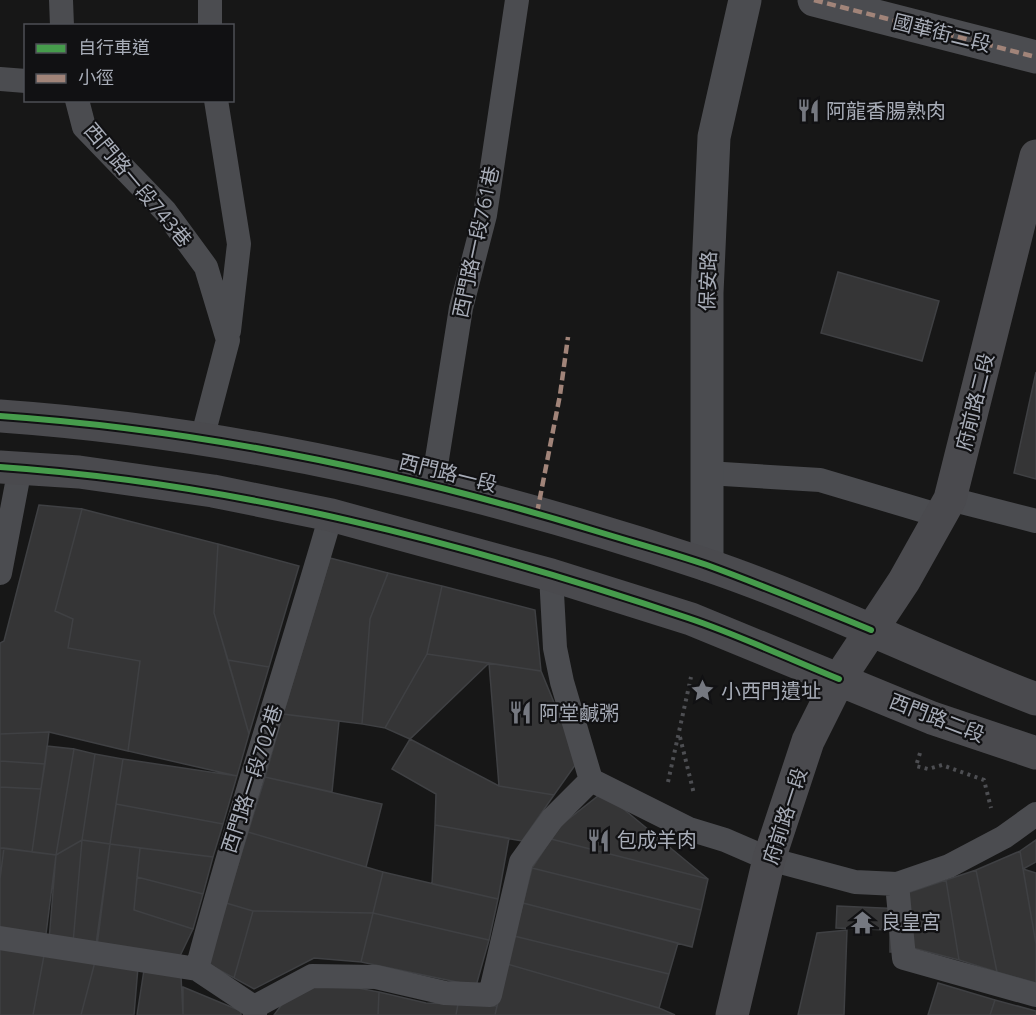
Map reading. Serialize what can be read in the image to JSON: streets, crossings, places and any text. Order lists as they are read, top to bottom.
{
  "streets": {
    "street": [
      "國華街二段",
      "保安路",
      "府前路二段",
      "西門路一段",
      "西門路二段",
      "府前路一段"
    ],
    "lane": ["西門路一段743巷", "西門路一段761巷", "西門路一段702巷"]
  },
  "crossings": [
    ["西門路一段761巷", "西門路一段"],
    ["保安路", "西門路一段"],
    ["府前路二段", "西門路一段"],
    ["府前路二段", "府前路一段"],
    ["西門路一段", "府前路一段"],
    ["西門路二段", "府前路一段"]
  ],
  "places": {
    "restaurant": ["阿龍香腸熟肉", "阿堂鹹粥", "包成羊肉"],
    "place": ["小西門遺址"],
    "temple": ["良皇宮"]
  },
  "legend": ["自行車道", "小徑"]
}
